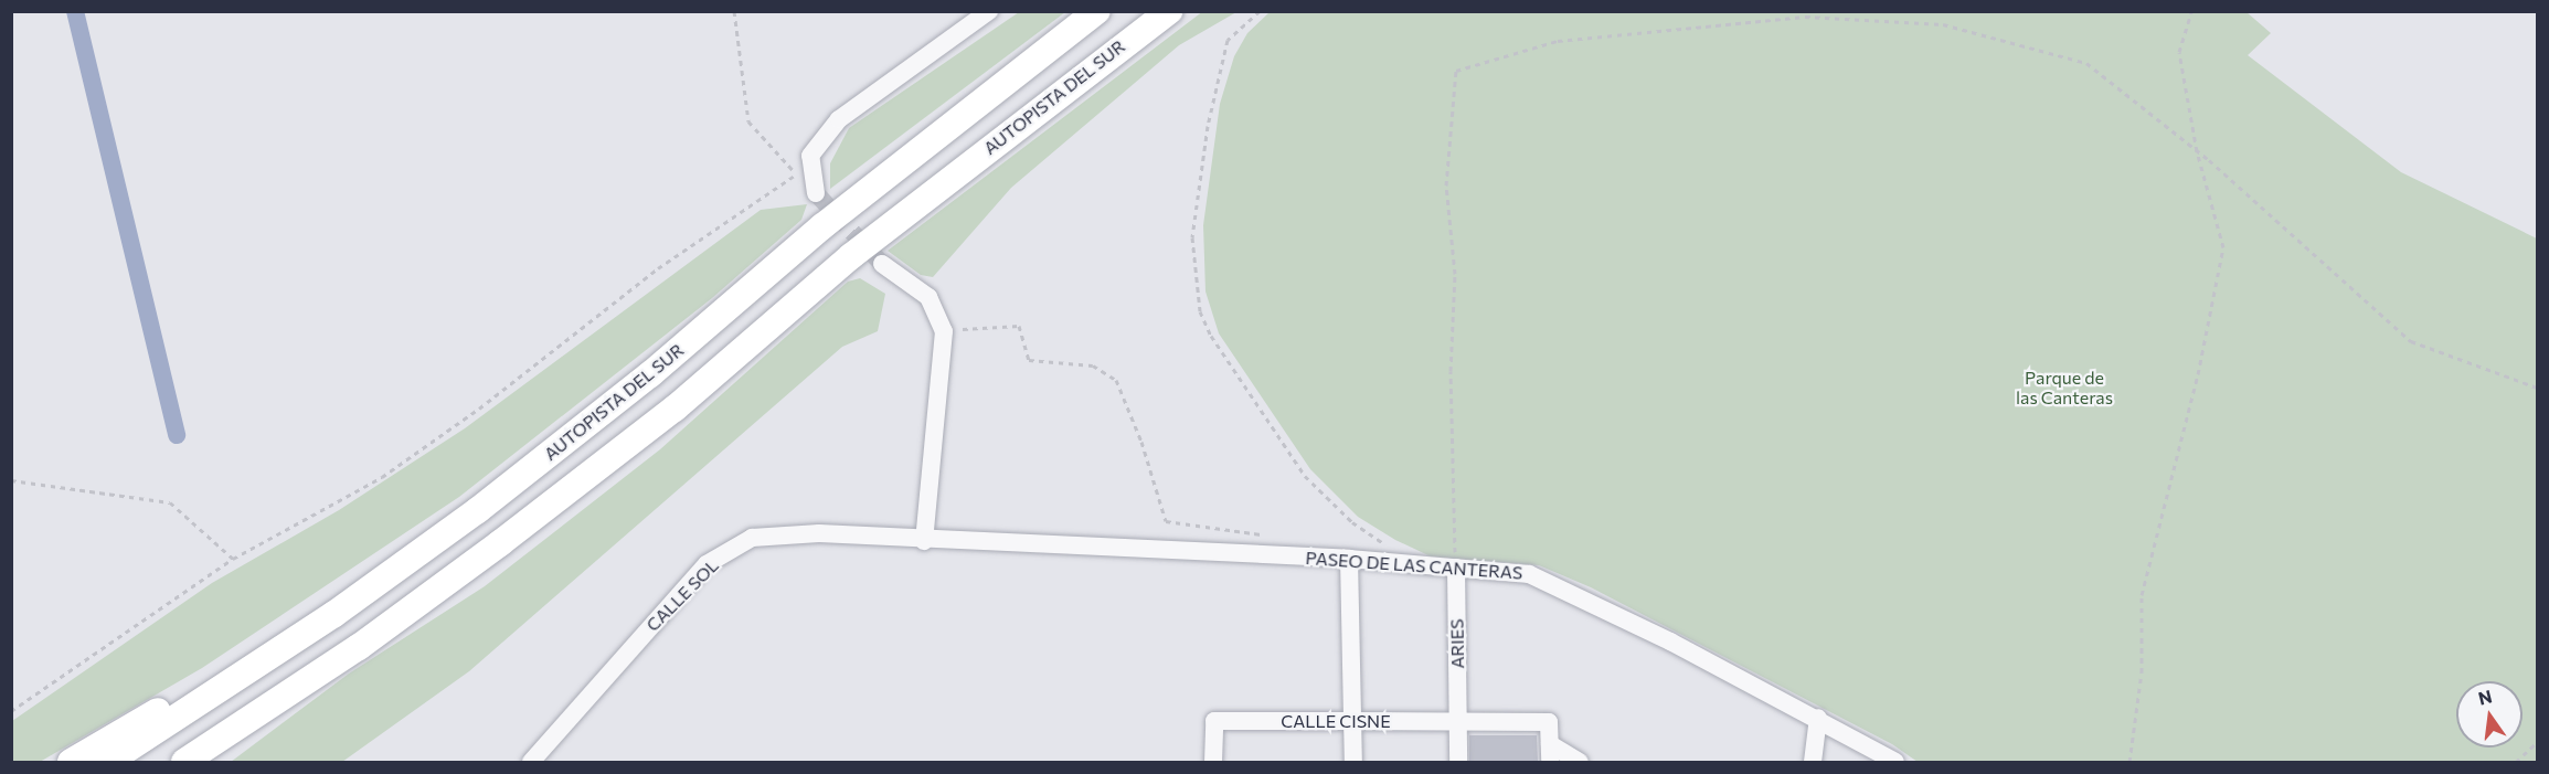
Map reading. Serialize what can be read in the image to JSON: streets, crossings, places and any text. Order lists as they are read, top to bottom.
{
  "streets": {
    "highway": ["AUTOPISTA DEL SUR"],
    "street": [
      "PASEO DE LAS CANTERAS",
      "CALLE SOL",
      "ARIES",
      "CALLE CISNE"
    ]
  },
  "crossings": [
    ["PASEO DE LAS CANTERAS", "CALLE SOL"],
    ["PASEO DE LAS CANTERAS", "ARIES"],
    ["ARIES", "CALLE CISNE"]
  ],
  "parks": ["Parque de las Canteras"],
  "north": "top"
}
